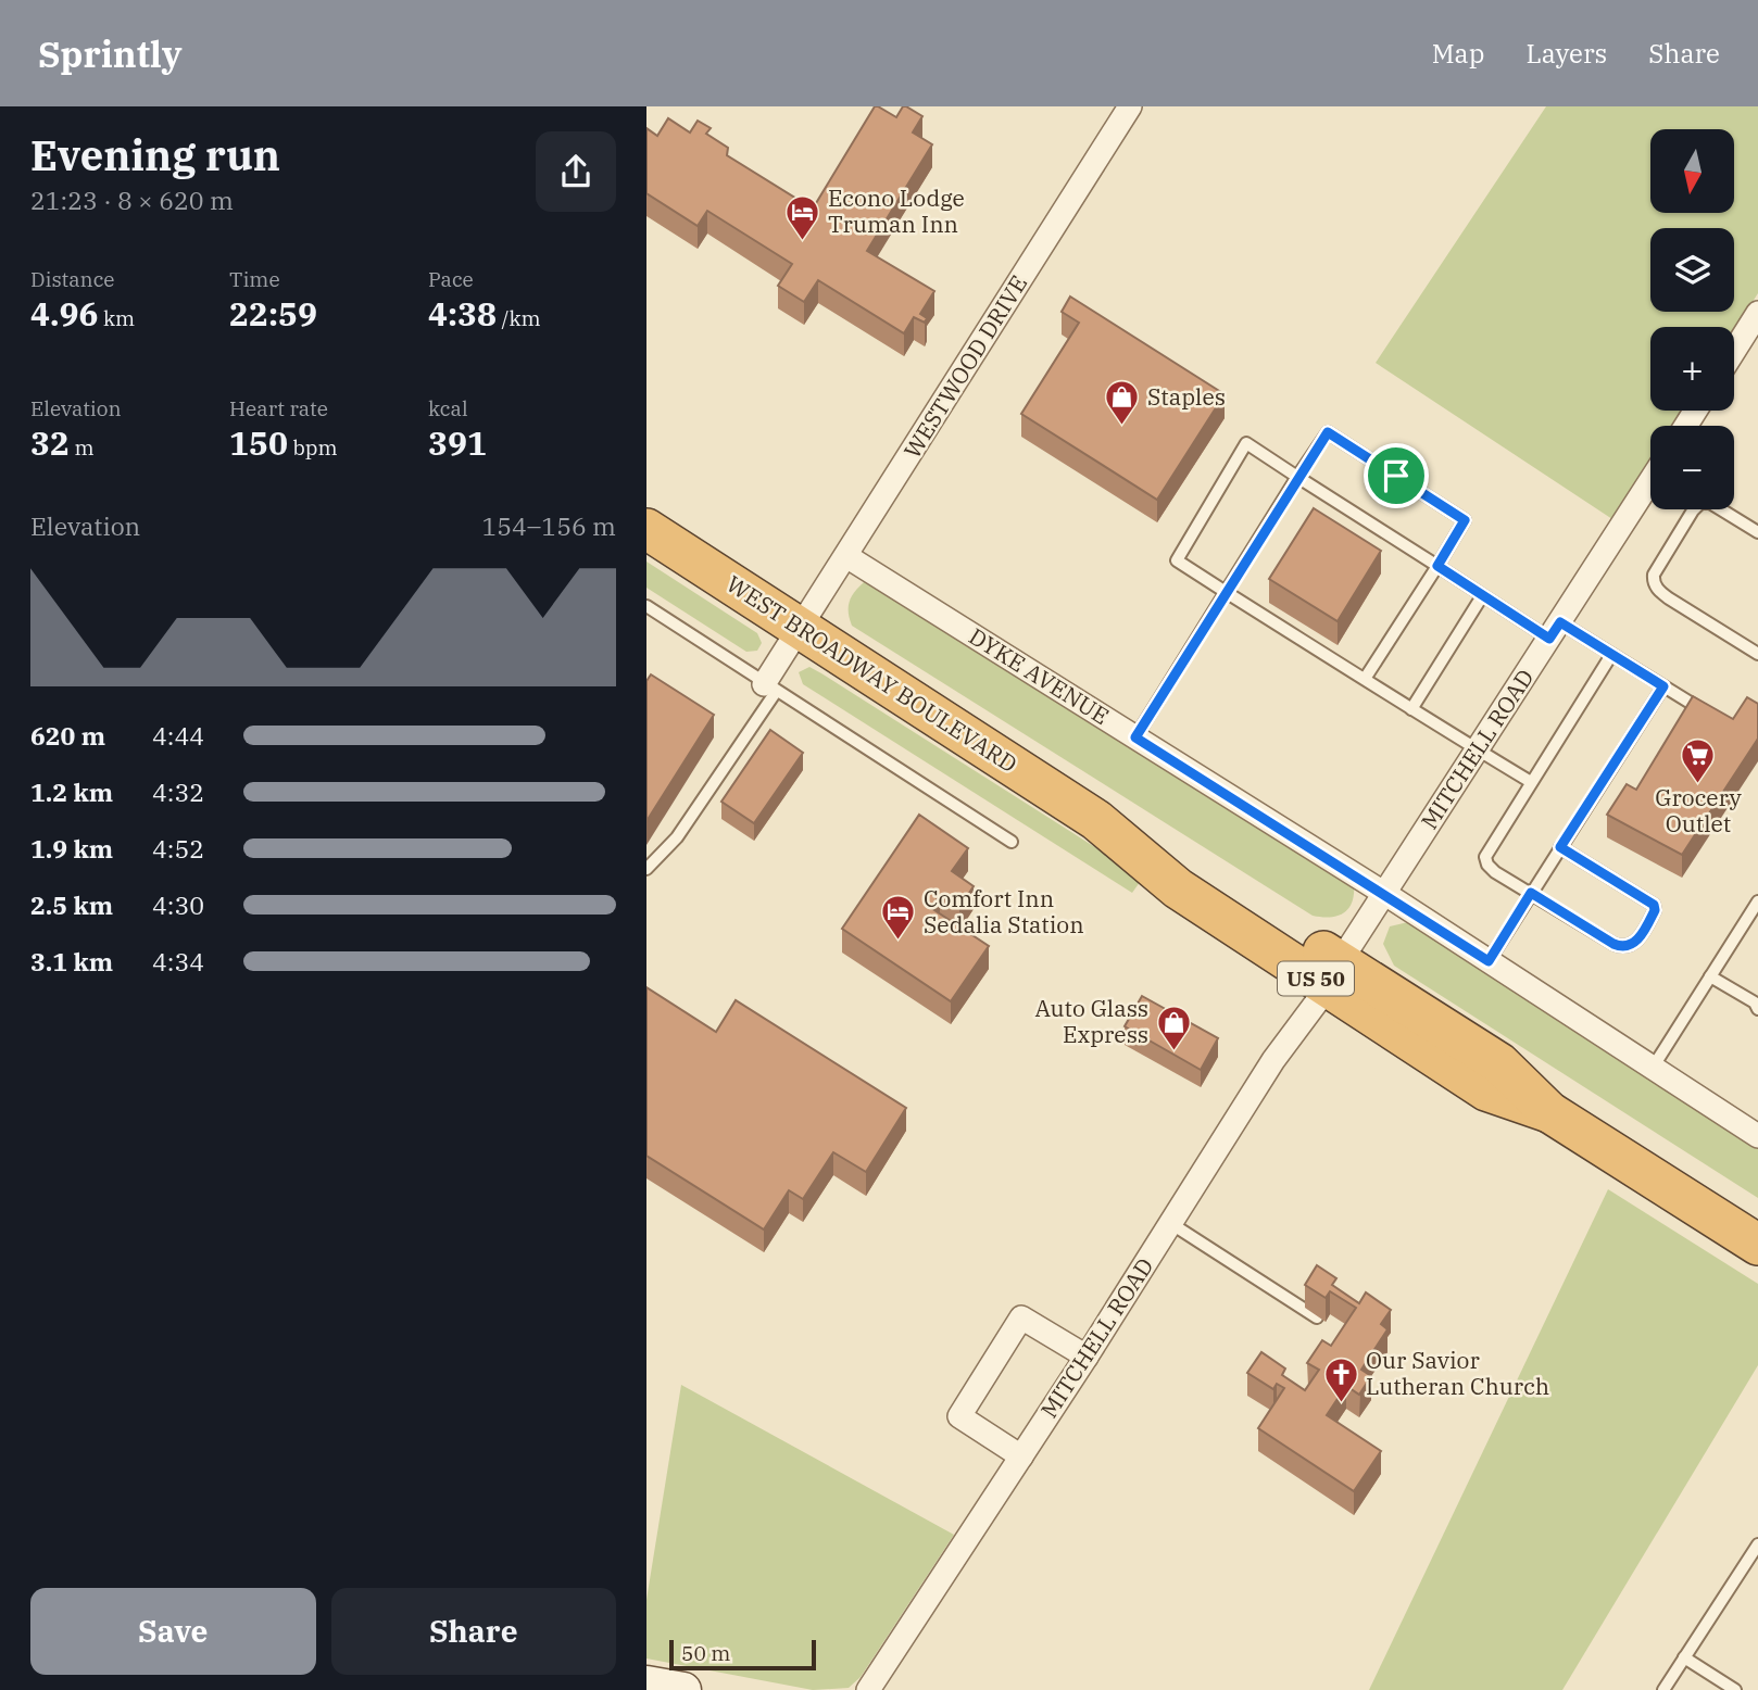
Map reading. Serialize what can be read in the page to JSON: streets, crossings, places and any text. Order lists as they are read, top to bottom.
{
  "streets": {
    "highway": ["WEST BROADWAY BOULEVARD", "US 50"],
    "street": ["WESTWOOD DRIVE", "DYKE AVENUE", "MITCHELL ROAD"]
  },
  "crossings": [
    ["WESTWOOD DRIVE", "WEST BROADWAY BOULEVARD"],
    ["WESTWOOD DRIVE", "DYKE AVENUE"],
    ["WEST BROADWAY BOULEVARD", "MITCHELL ROAD"],
    ["DYKE AVENUE", "MITCHELL ROAD"]
  ],
  "places": {
    "hotel": ["Econo Lodge Truman Inn", "Comfort Inn Sedalia Station"],
    "shop": ["Staples", "Auto Glass Express"],
    "supermarket": ["Grocery Outlet"],
    "church": ["Our Savior Lutheran Church"]
  },
  "scale_bar": "50 m",
  "north": "bottom",
  "page": {
    "header": "Sprintly",
    "nav": ["Map", "Layers", "Share"],
    "heading": ["Evening run", "21:23 · 8 × 620 m"],
    "map_buttons": ["+", "−"],
    "stats": [
      ["Distance", "4.96 km"],
      ["Time", "22:59"],
      ["Pace", "4:38 /km"],
      ["Elevation", "32 m"],
      ["Heart rate", "150 bpm"],
      ["kcal", "391"]
    ],
    "chart": ["Elevation", "154–156 m"],
    "list": [
      {
        "name": "620 m",
        "note": "4:44"
      },
      {
        "name": "1.2 km",
        "note": "4:32"
      },
      {
        "name": "1.9 km",
        "note": "4:52"
      },
      {
        "name": "2.5 km",
        "note": "4:30"
      },
      {
        "name": "3.1 km",
        "note": "4:34"
      }
    ],
    "buttons": ["Save", "Share"],
    "scale": "50 m"
  }
}
